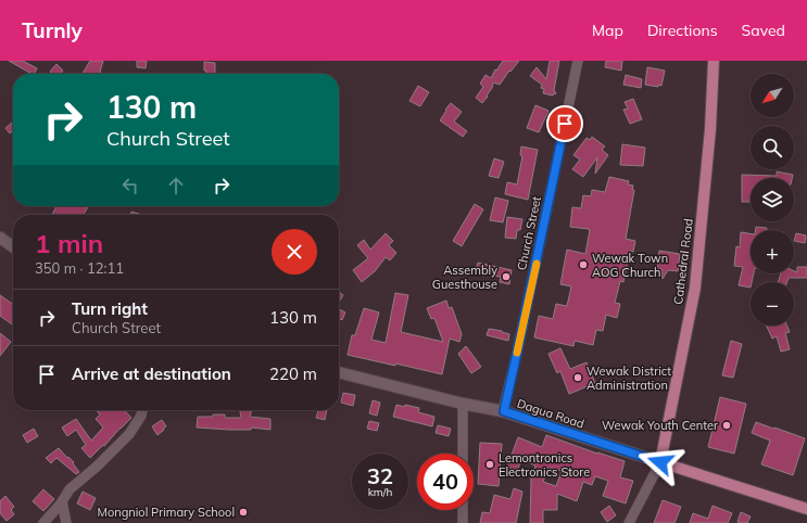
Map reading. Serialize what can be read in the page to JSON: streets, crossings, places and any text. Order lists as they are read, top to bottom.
{
  "streets": {
    "main road": ["Cathedral Road", "Dagua Road"],
    "street": ["Church Street"]
  },
  "crossings": [
    ["Church Street", "Dagua Road"],
    ["Cathedral Road", "Dagua Road"]
  ],
  "places": [
    "Wewak Town AOG Church",
    "Assembly Guesthouse",
    "Wewak District Administration",
    "Wewak Youth Center",
    "Lemontronics Electronics Store",
    "Mongniol Primary School"
  ],
  "north": "bottom left",
  "page": {
    "header": "Turnly",
    "nav": ["Map", "Directions", "Saved"],
    "map_buttons": ["+", "−"],
    "turn": ["130 m", "Church Street"],
    "heading": ["1 min", "350 m · 12:11"],
    "list": [
      {
        "name": "Turn right",
        "note": "Church Street",
        "value": "130 m"
      },
      {
        "name": "Arrive at destination",
        "value": "220 m"
      }
    ],
    "speed": "32 km/h",
    "limit": "40"
  }
}
